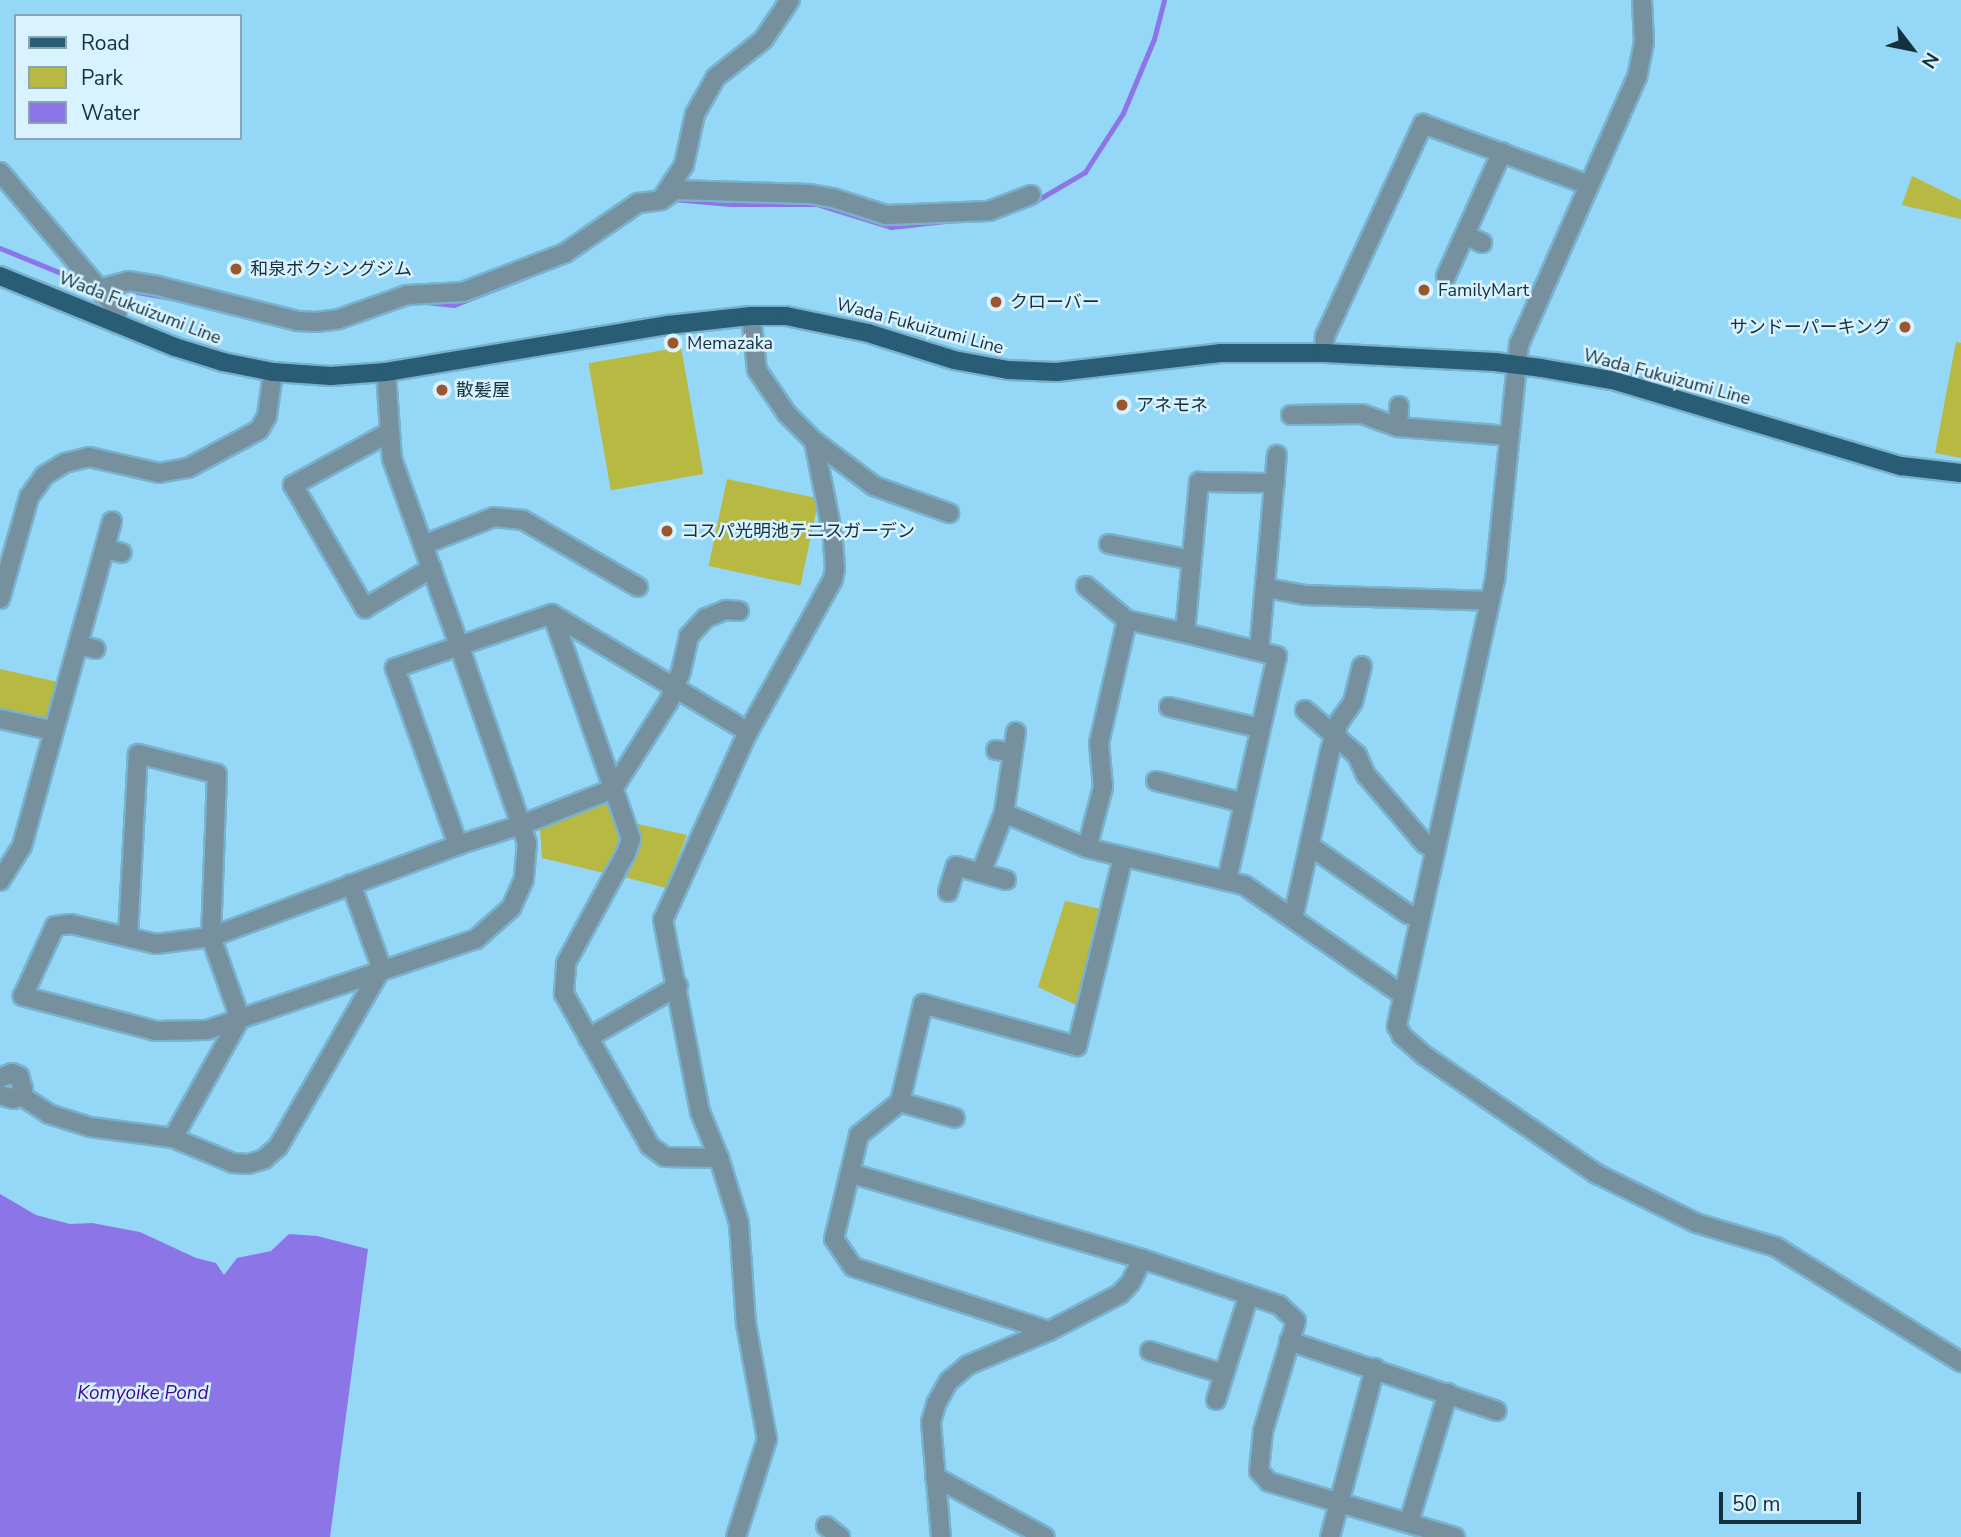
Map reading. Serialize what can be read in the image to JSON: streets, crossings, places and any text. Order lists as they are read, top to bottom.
{
  "streets": {
    "main road": ["Wada Fukuizumi Line"]
  },
  "water": ["Komyoike Pond"],
  "places": [
    "和泉ボクシングジム",
    "FamilyMart",
    "クローバー",
    "サンドーパーキング",
    "Memazaka",
    "散髪屋",
    "アネモネ",
    "コスパ光明池テニスガーデン"
  ],
  "legend": ["Road", "Park", "Water"],
  "scale_bar": "50 m",
  "north": "bottom right"
}
